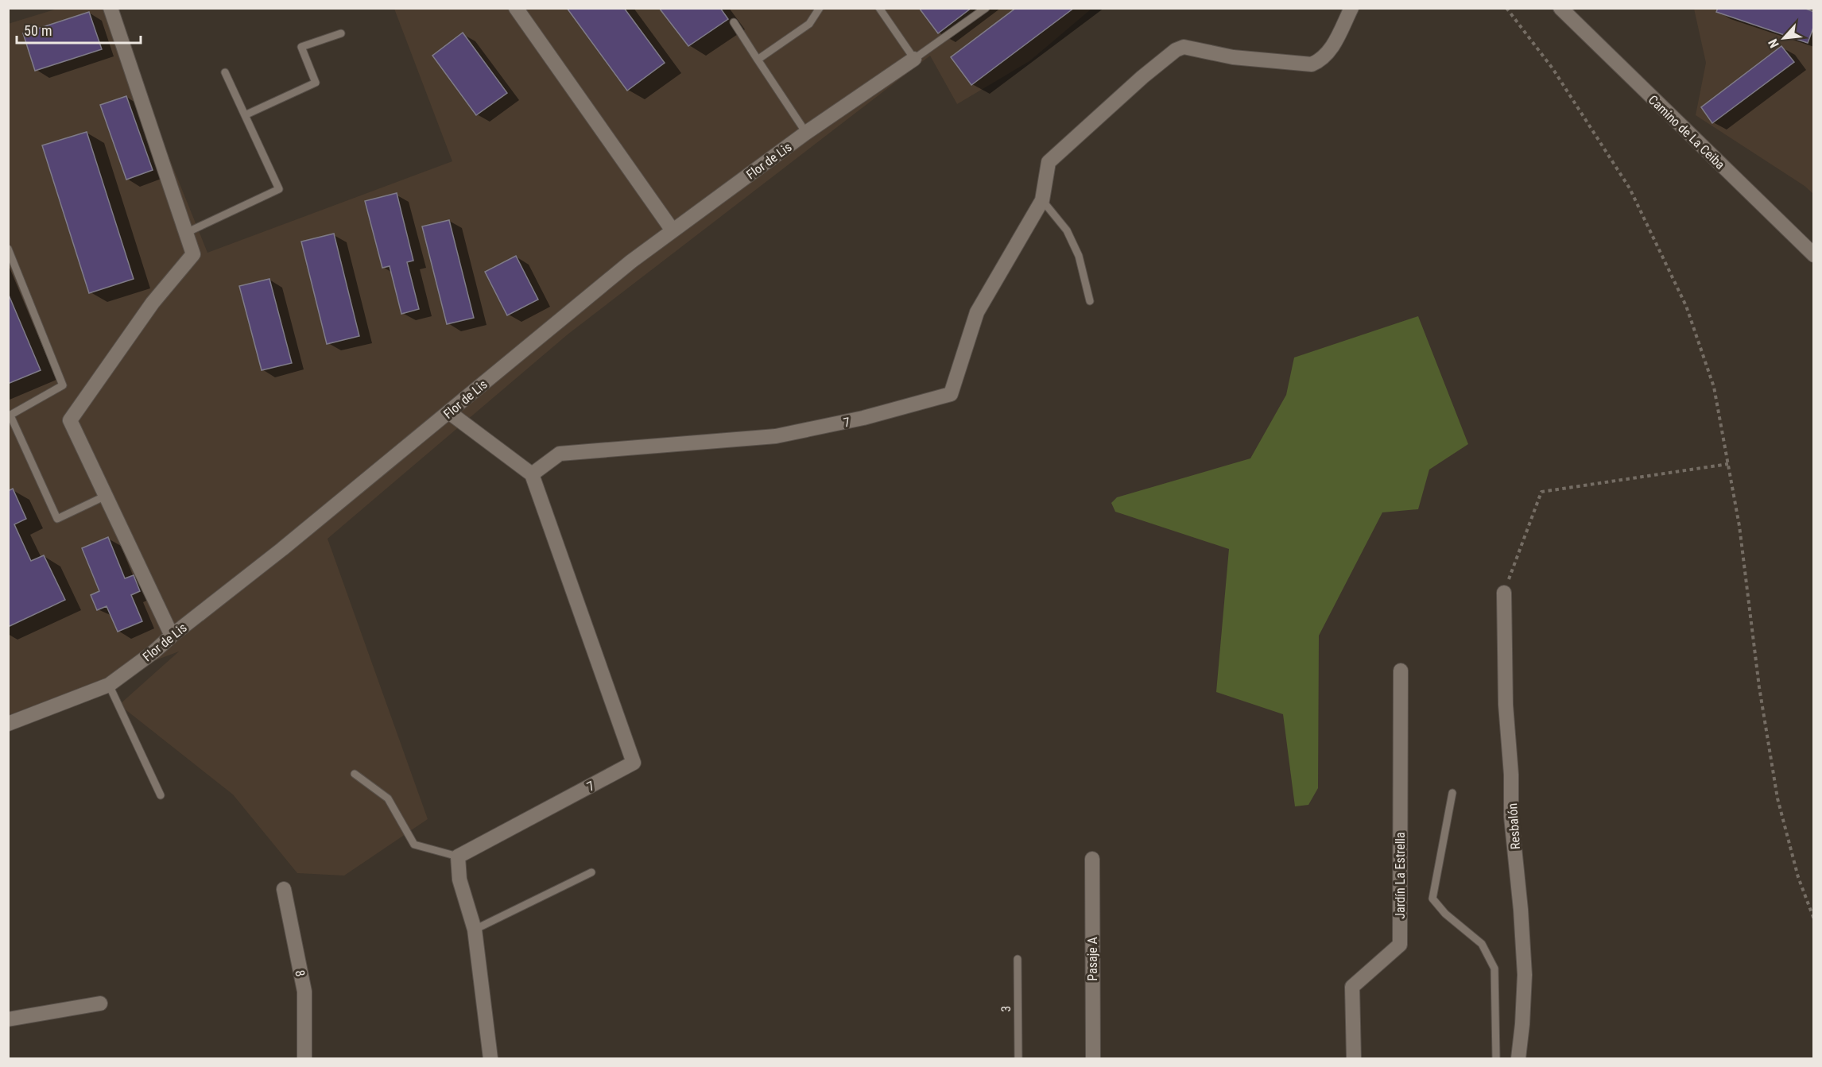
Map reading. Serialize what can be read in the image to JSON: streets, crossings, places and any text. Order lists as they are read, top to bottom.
{
  "streets": {
    "street": [
      "Camino de La Ceiba",
      "Flor de Lis",
      "7",
      "Resbalón",
      "Jardín La Estrella",
      "Pasaje A",
      "8"
    ],
    "lane": ["3"]
  },
  "scale_bar": "50 m",
  "north": "bottom left"
}
